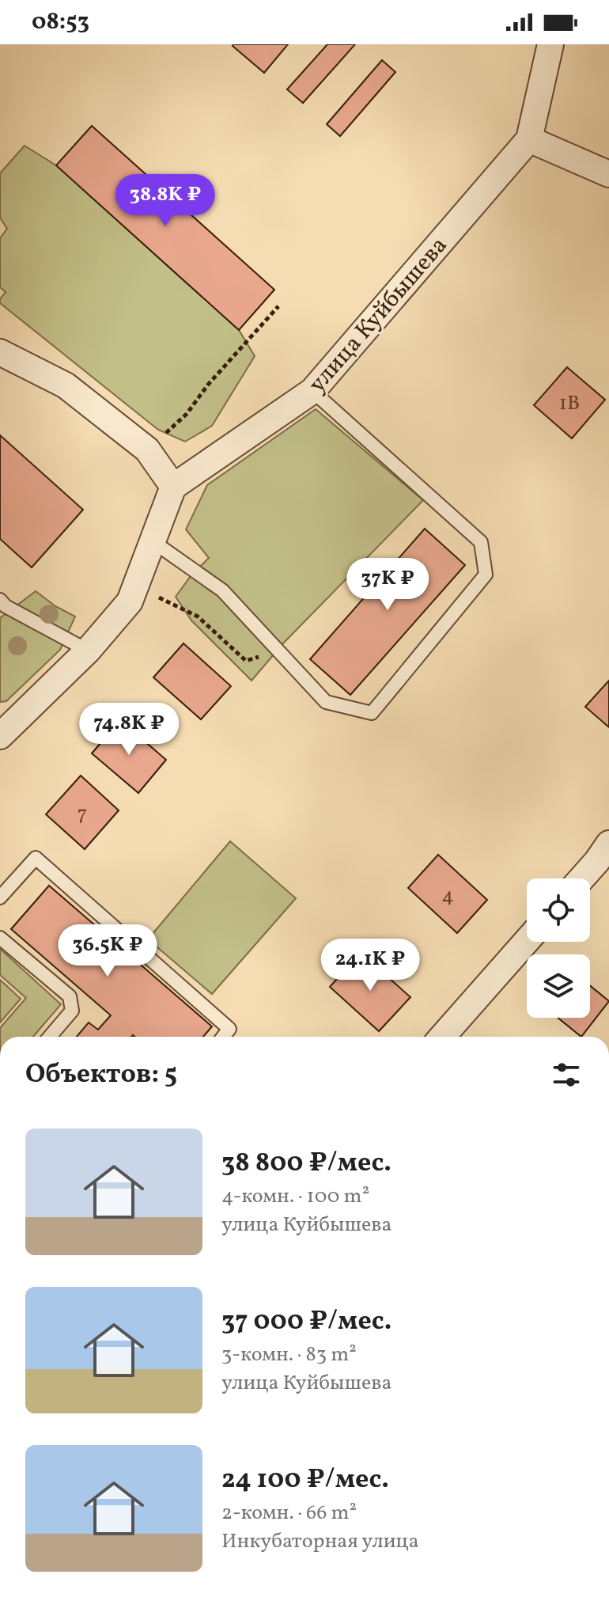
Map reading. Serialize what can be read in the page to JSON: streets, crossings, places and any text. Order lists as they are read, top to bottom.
{
  "streets": {
    "street": ["улица Куйбышева"]
  },
  "house_numbers": ["1В", "7", "4"],
  "page": {
    "status": "08:53",
    "price": [
      "38.8K ₽",
      "37K ₽",
      "74.8K ₽",
      "36.5K ₽",
      "24.1K ₽"
    ],
    "heading": "Объектов: 5",
    "list": [
      {
        "name": "38 800 ₽/мес.",
        "note": "4-комн. · 100 m² · улица Куйбышева"
      },
      {
        "name": "37 000 ₽/мес.",
        "note": "3-комн. · 83 m² · улица Куйбышева"
      },
      {
        "name": "24 100 ₽/мес.",
        "note": "2-комн. · 66 m² · Инкубаторная улица"
      }
    ]
  }
}
